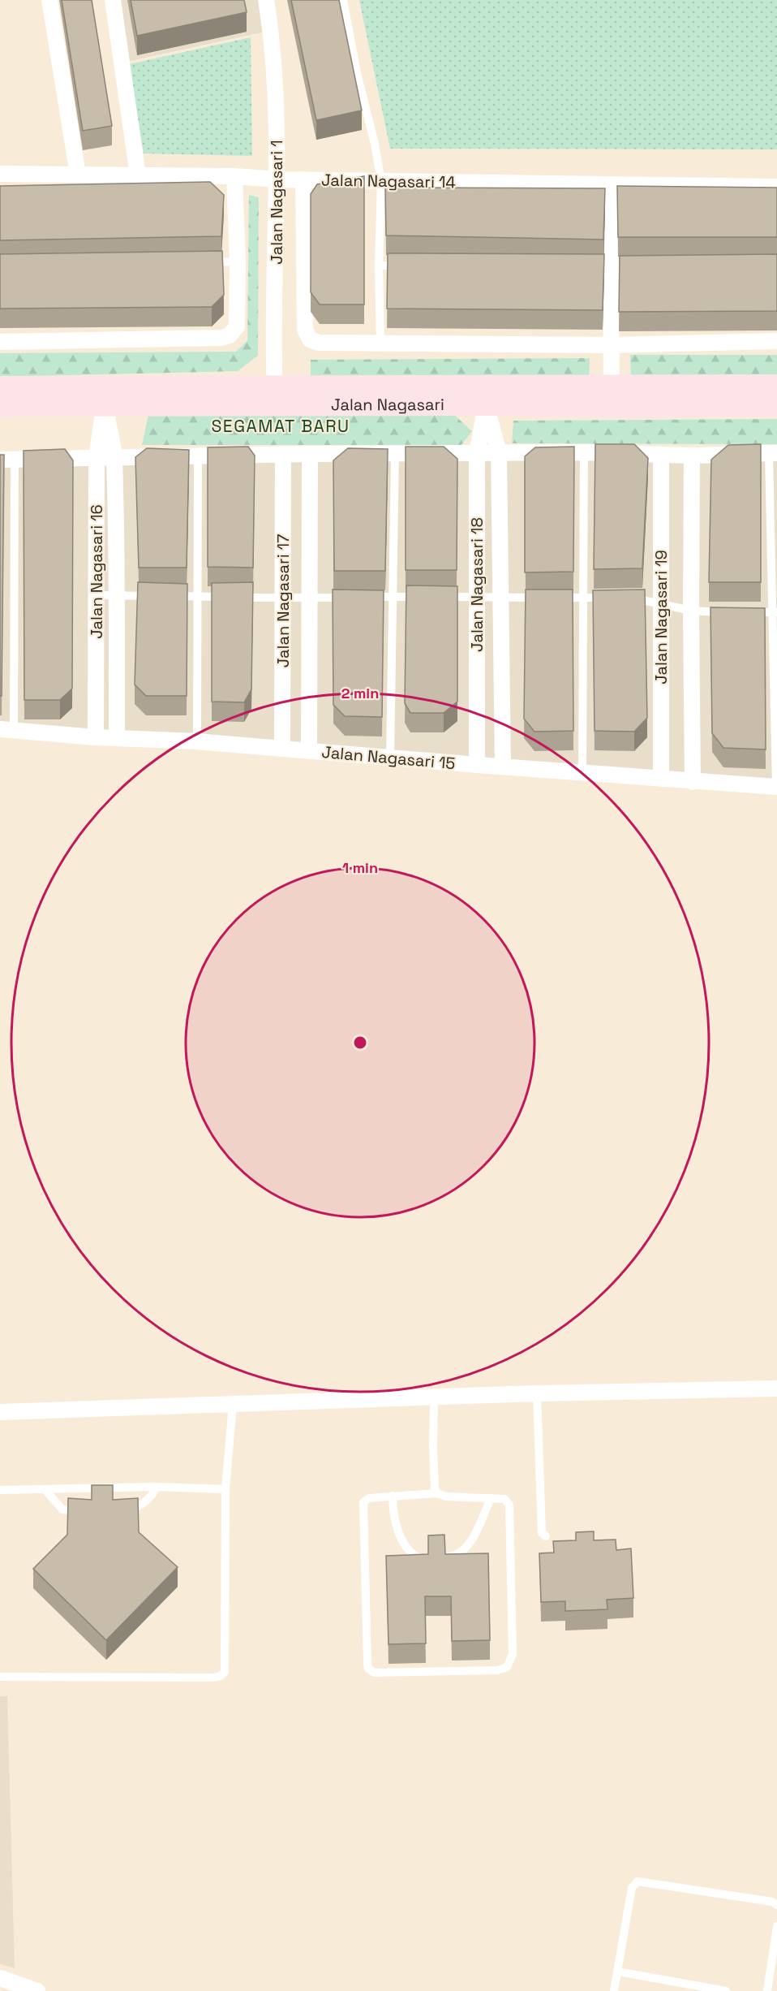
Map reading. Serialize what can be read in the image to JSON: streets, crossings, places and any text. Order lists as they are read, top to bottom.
{
  "streets": {
    "street": [
      "Jalan Nagasari 14",
      "Jalan Nagasari 1",
      "Jalan Nagasari",
      "Jalan Nagasari 16",
      "Jalan Nagasari 18",
      "Jalan Nagasari 17",
      "Jalan Nagasari 19",
      "Jalan Nagasari 15"
    ]
  },
  "crossings": [
    ["Jalan Nagasari 14", "Jalan Nagasari 1"],
    ["Jalan Nagasari 1", "Jalan Nagasari"],
    ["Jalan Nagasari", "Jalan Nagasari 16"],
    ["Jalan Nagasari", "Jalan Nagasari 18"],
    ["Jalan Nagasari 16", "Jalan Nagasari 15"],
    ["Jalan Nagasari 18", "Jalan Nagasari 15"],
    ["Jalan Nagasari 17", "Jalan Nagasari 15"],
    ["Jalan Nagasari 19", "Jalan Nagasari 15"]
  ],
  "districts": ["SEGAMAT BARU"],
  "rings": ["2 min", "1 min"]
}
